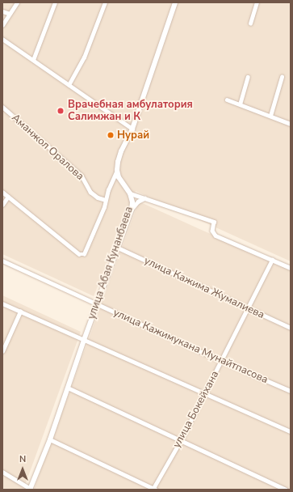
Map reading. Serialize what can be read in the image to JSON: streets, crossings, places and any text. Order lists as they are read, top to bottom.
{
  "streets": {
    "street": [
      "Аманжол Оралова",
      "улица Абая Кунанбаева",
      "улица Кажима Жумалиева",
      "улица Кажимукана Мунайтпасова",
      "улица Бокейхана"
    ]
  },
  "crossings": [
    ["улица Абая Кунанбаева", "улица Кажима Жумалиева"],
    ["улица Абая Кунанбаева", "улица Кажимукана Мунайтпасова"],
    ["улица Кажима Жумалиева", "улица Бокейхана"],
    ["улица Кажимукана Мунайтпасова", "улица Бокейхана"]
  ],
  "places": ["Врачебная амбулатория Салимжан и К", "Нурай"],
  "north": "top"
}
